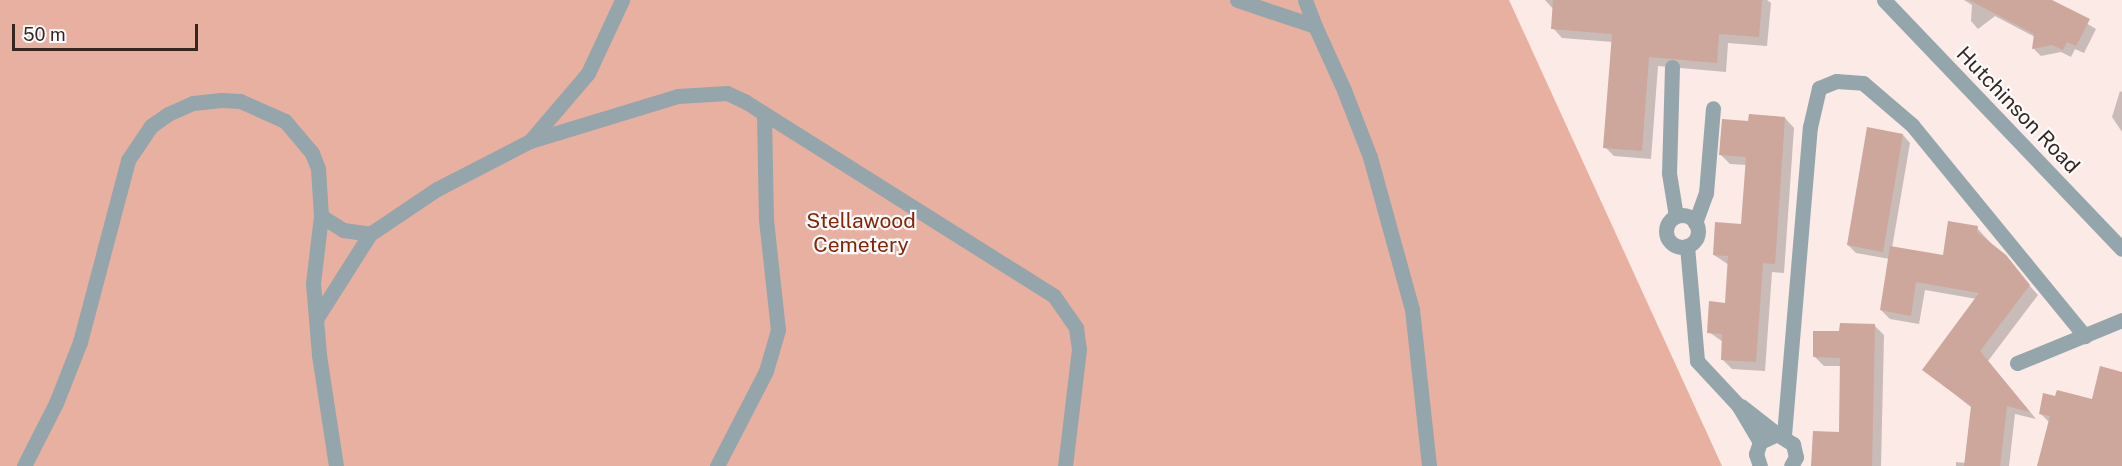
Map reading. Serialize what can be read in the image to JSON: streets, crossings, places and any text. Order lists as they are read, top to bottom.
{
  "streets": {
    "street": ["Hutchinson Road"]
  },
  "parks": ["Stellawood Cemetery"],
  "scale_bar": "50 m"
}
